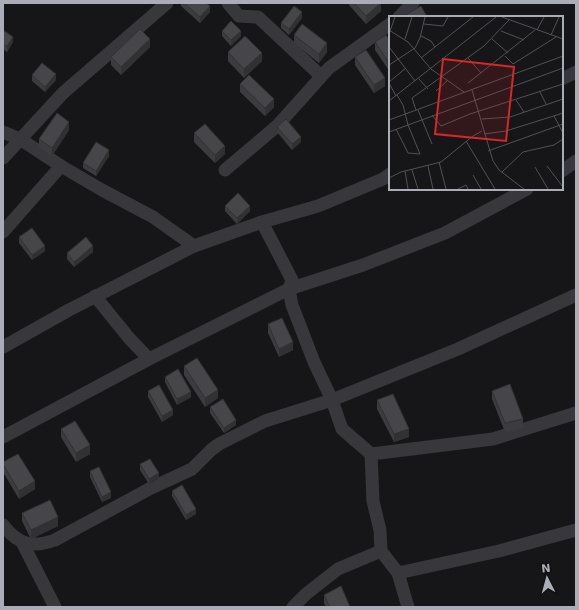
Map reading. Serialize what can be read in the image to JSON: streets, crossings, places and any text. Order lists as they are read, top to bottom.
{
  "north": "top"
}
